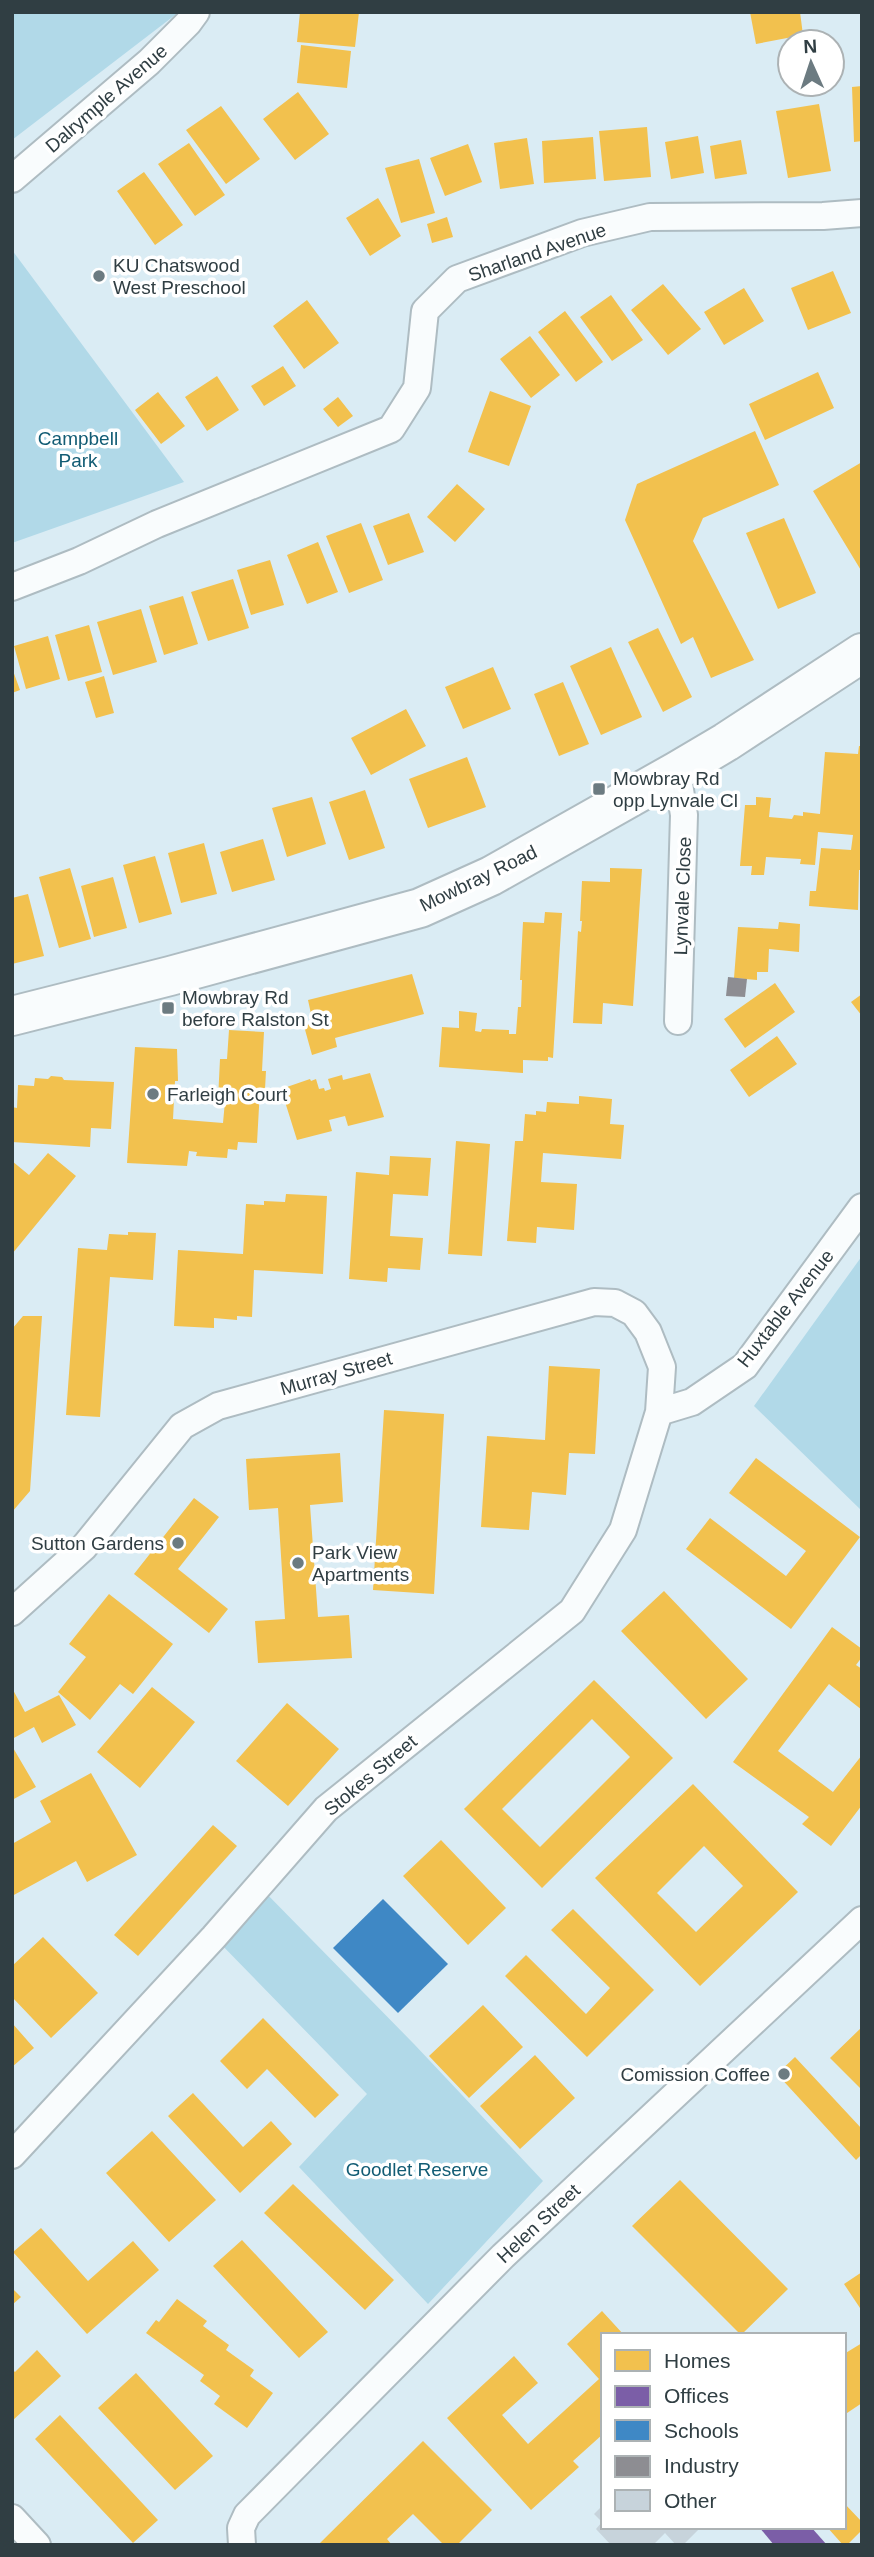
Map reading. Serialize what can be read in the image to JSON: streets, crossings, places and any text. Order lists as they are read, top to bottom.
{
  "streets": {
    "main road": ["Mowbray Road"],
    "street": [
      "Dalrymple Avenue",
      "Sharland Avenue",
      "Lynvale Close",
      "Huxtable Avenue",
      "Murray Street",
      "Stokes Street",
      "Helen Street"
    ]
  },
  "crossings": [
    ["Mowbray Road", "Lynvale Close"],
    ["Huxtable Avenue", "Murray Street"],
    ["Huxtable Avenue", "Stokes Street"],
    ["Murray Street", "Stokes Street"]
  ],
  "parks": ["Campbell Park", "Goodlet Reserve"],
  "places": {
    "other": [
      "KU Chatswood West Preschool",
      "Farleigh Court",
      "Sutton Gardens",
      "Park View Apartments",
      "Comission Coffee"
    ],
    "transit": ["Mowbray Rd opp Lynvale Cl", "Mowbray Rd before Ralston St"]
  },
  "legend": [
    "Homes",
    "Offices",
    "Schools",
    "Industry",
    "Other"
  ],
  "north": "top"
}
